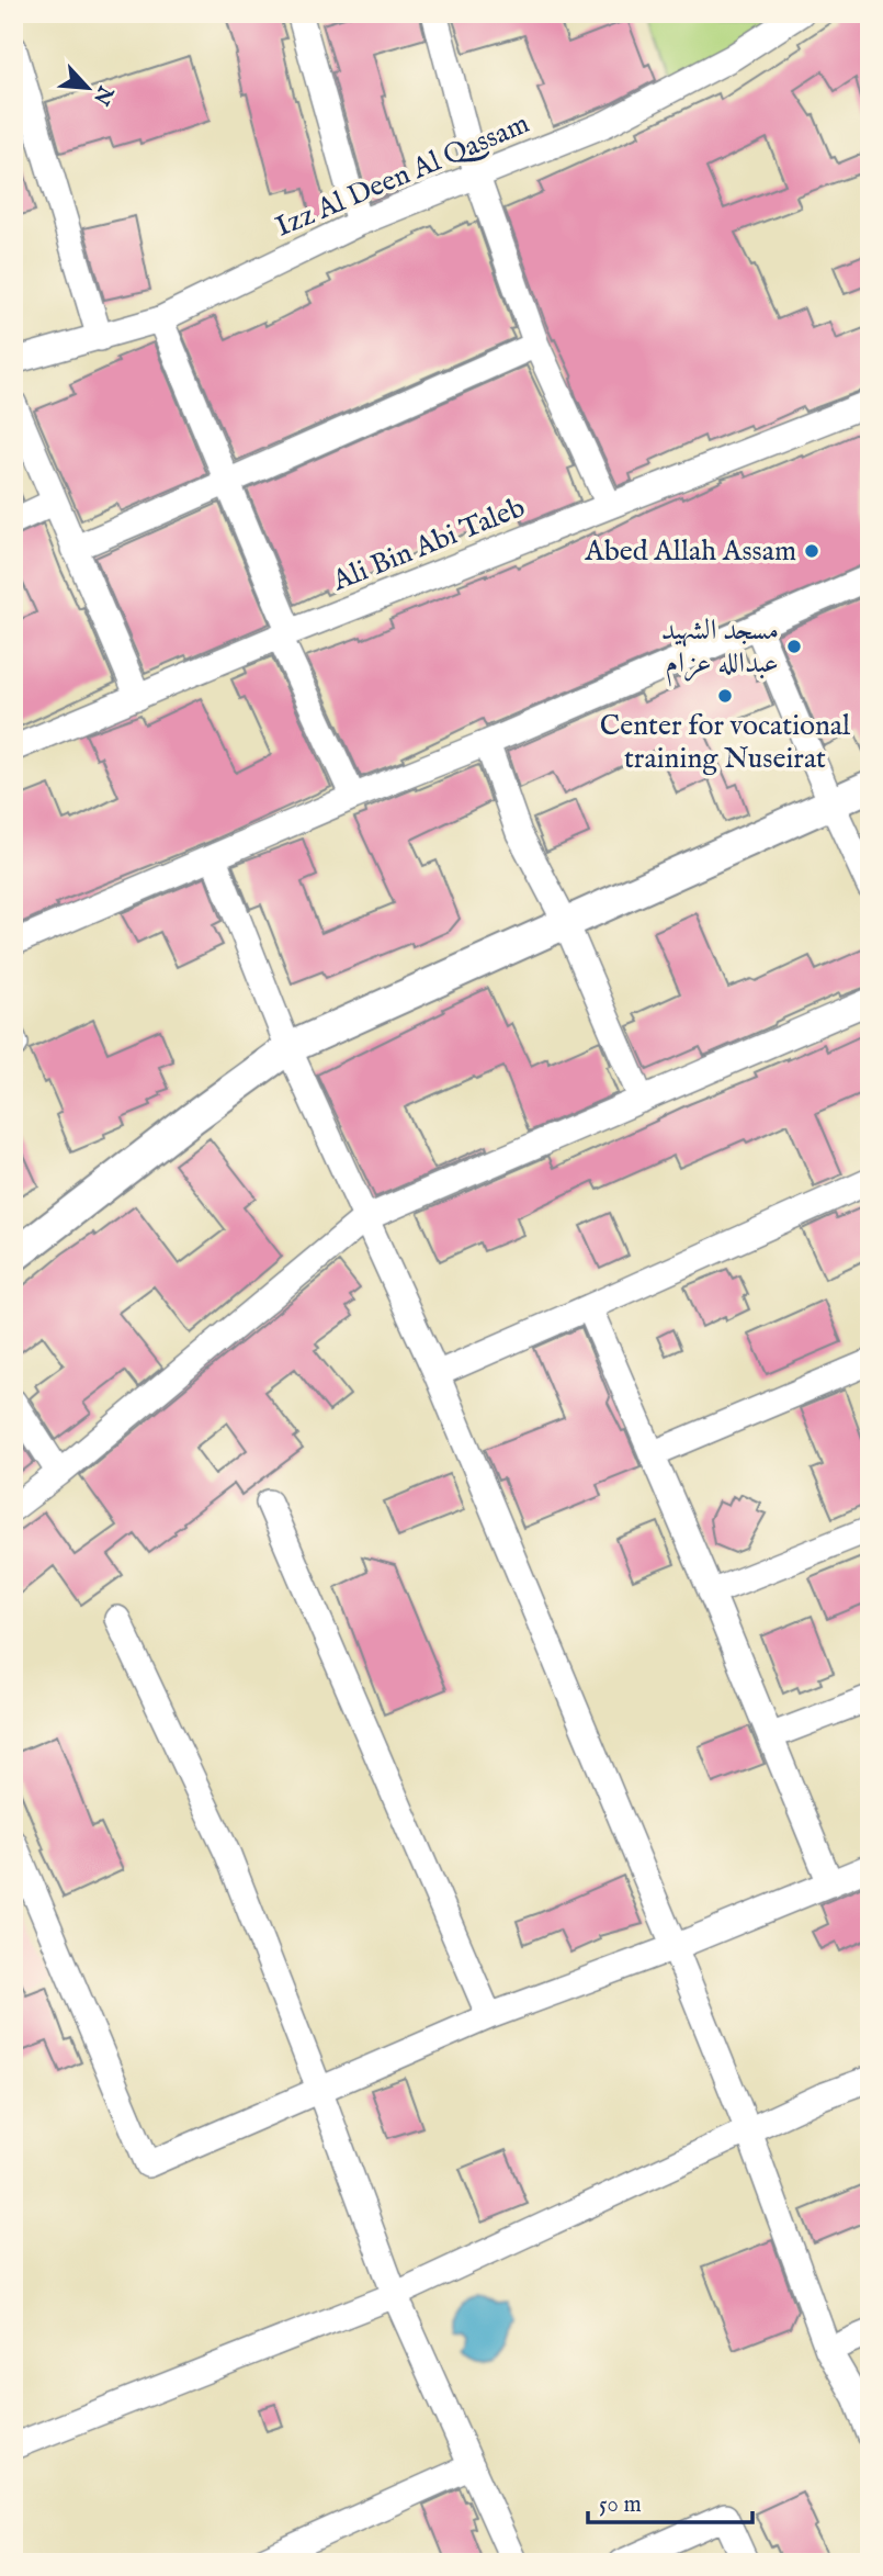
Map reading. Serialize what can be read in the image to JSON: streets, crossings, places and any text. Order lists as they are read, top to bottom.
{
  "streets": {
    "street": ["Izz Al Deen Al Qassam", "Ali Bin Abi Taleb"]
  },
  "places": ["Abed Allah Assam", "مسجد الشهيد عبدالله عزام", "Center for vocational training Nuseirat"],
  "scale_bar": "50 m",
  "north": "bottom right"
}
